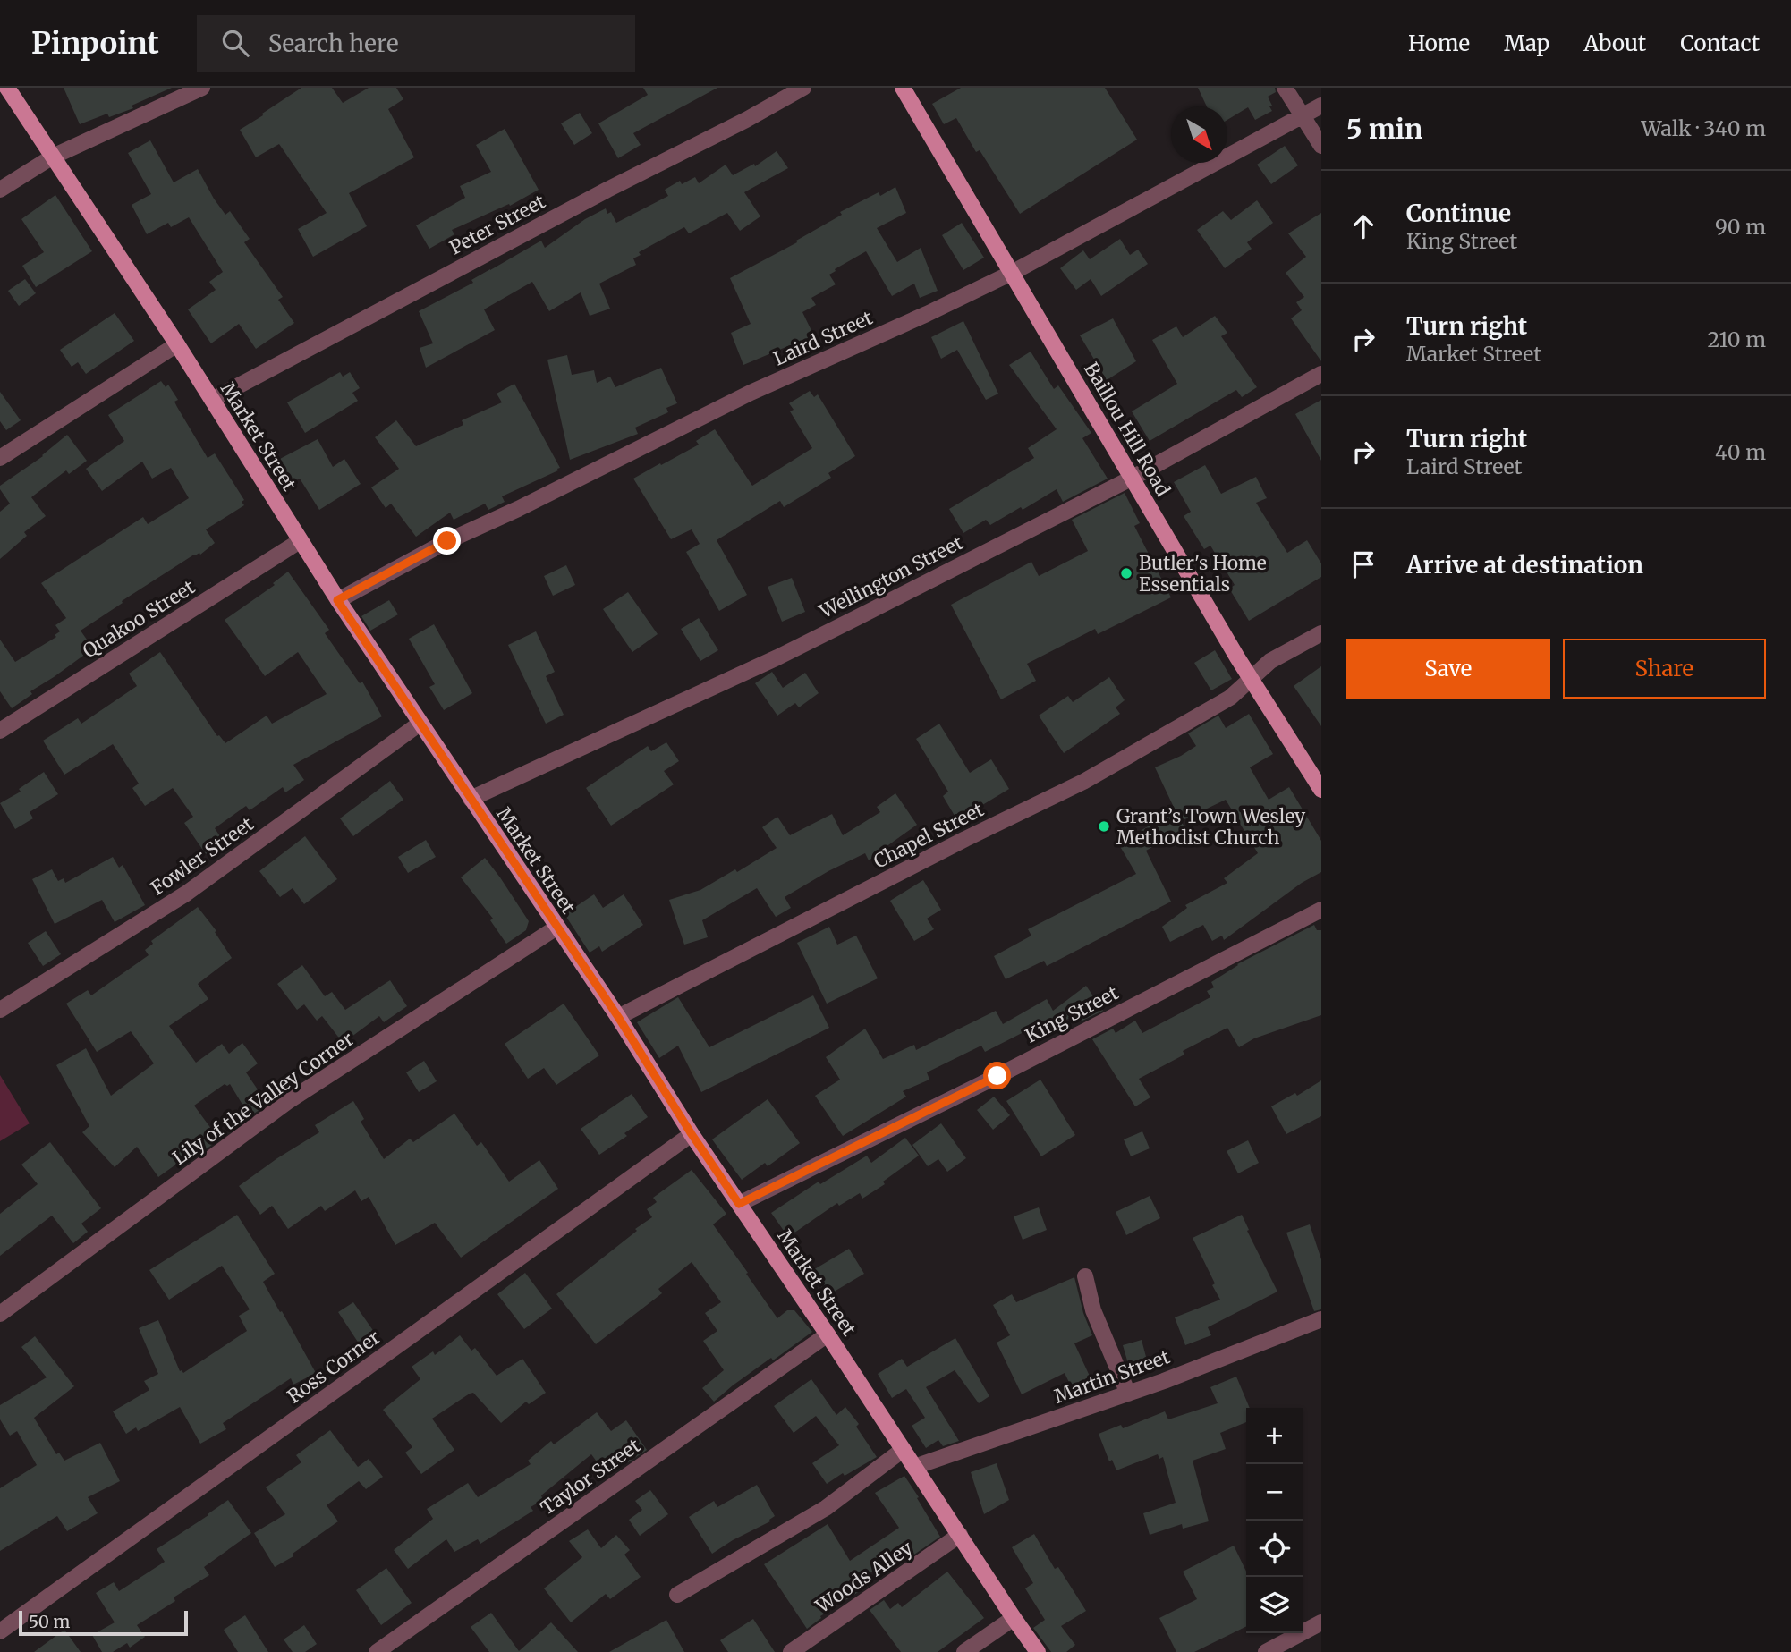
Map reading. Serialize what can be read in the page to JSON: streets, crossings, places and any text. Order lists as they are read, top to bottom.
{
  "streets": {
    "main road": ["Baillou Hill Road", "Market Street"],
    "street": [
      "Peter Street",
      "Laird Street",
      "Wellington Street",
      "Quakoo Street",
      "Chapel Street",
      "Fowler Street",
      "King Street",
      "Lily of the Valley Corner",
      "Ross Corner",
      "Martin Street",
      "Taylor Street",
      "Woods Alley"
    ]
  },
  "crossings": [
    ["Peter Street", "Market Street"],
    ["Laird Street", "Baillou Hill Road"],
    ["Laird Street", "Market Street"],
    ["Baillou Hill Road", "Wellington Street"],
    ["Baillou Hill Road", "Chapel Street"],
    ["Market Street", "Wellington Street"],
    ["Market Street", "Quakoo Street"],
    ["Market Street", "Chapel Street"],
    ["Market Street", "Fowler Street"],
    ["Market Street", "King Street"],
    ["Market Street", "Lily of the Valley Corner"],
    ["Market Street", "Ross Corner"],
    ["Market Street", "Martin Street"],
    ["Market Street", "Taylor Street"],
    ["Market Street", "Woods Alley"]
  ],
  "places": ["Butler's Home Essentials", "Grant’s Town Wesley Methodist Church"],
  "scale_bar": "50 m",
  "north": "bottom right",
  "page": {
    "header": "Pinpoint",
    "search": "Search here",
    "nav": [
      "Home",
      "Map",
      "About",
      "Contact"
    ],
    "heading": ["5 min", "Walk · 340 m"],
    "list": [
      ["Continue", "King Street", "90 m"],
      ["Turn right", "Market Street", "210 m"],
      ["Turn right", "Laird Street", "40 m"],
      "Arrive at destination"
    ],
    "buttons": ["Save", "Share"],
    "map_buttons": ["+", "−"],
    "scale": "50 m"
  }
}
